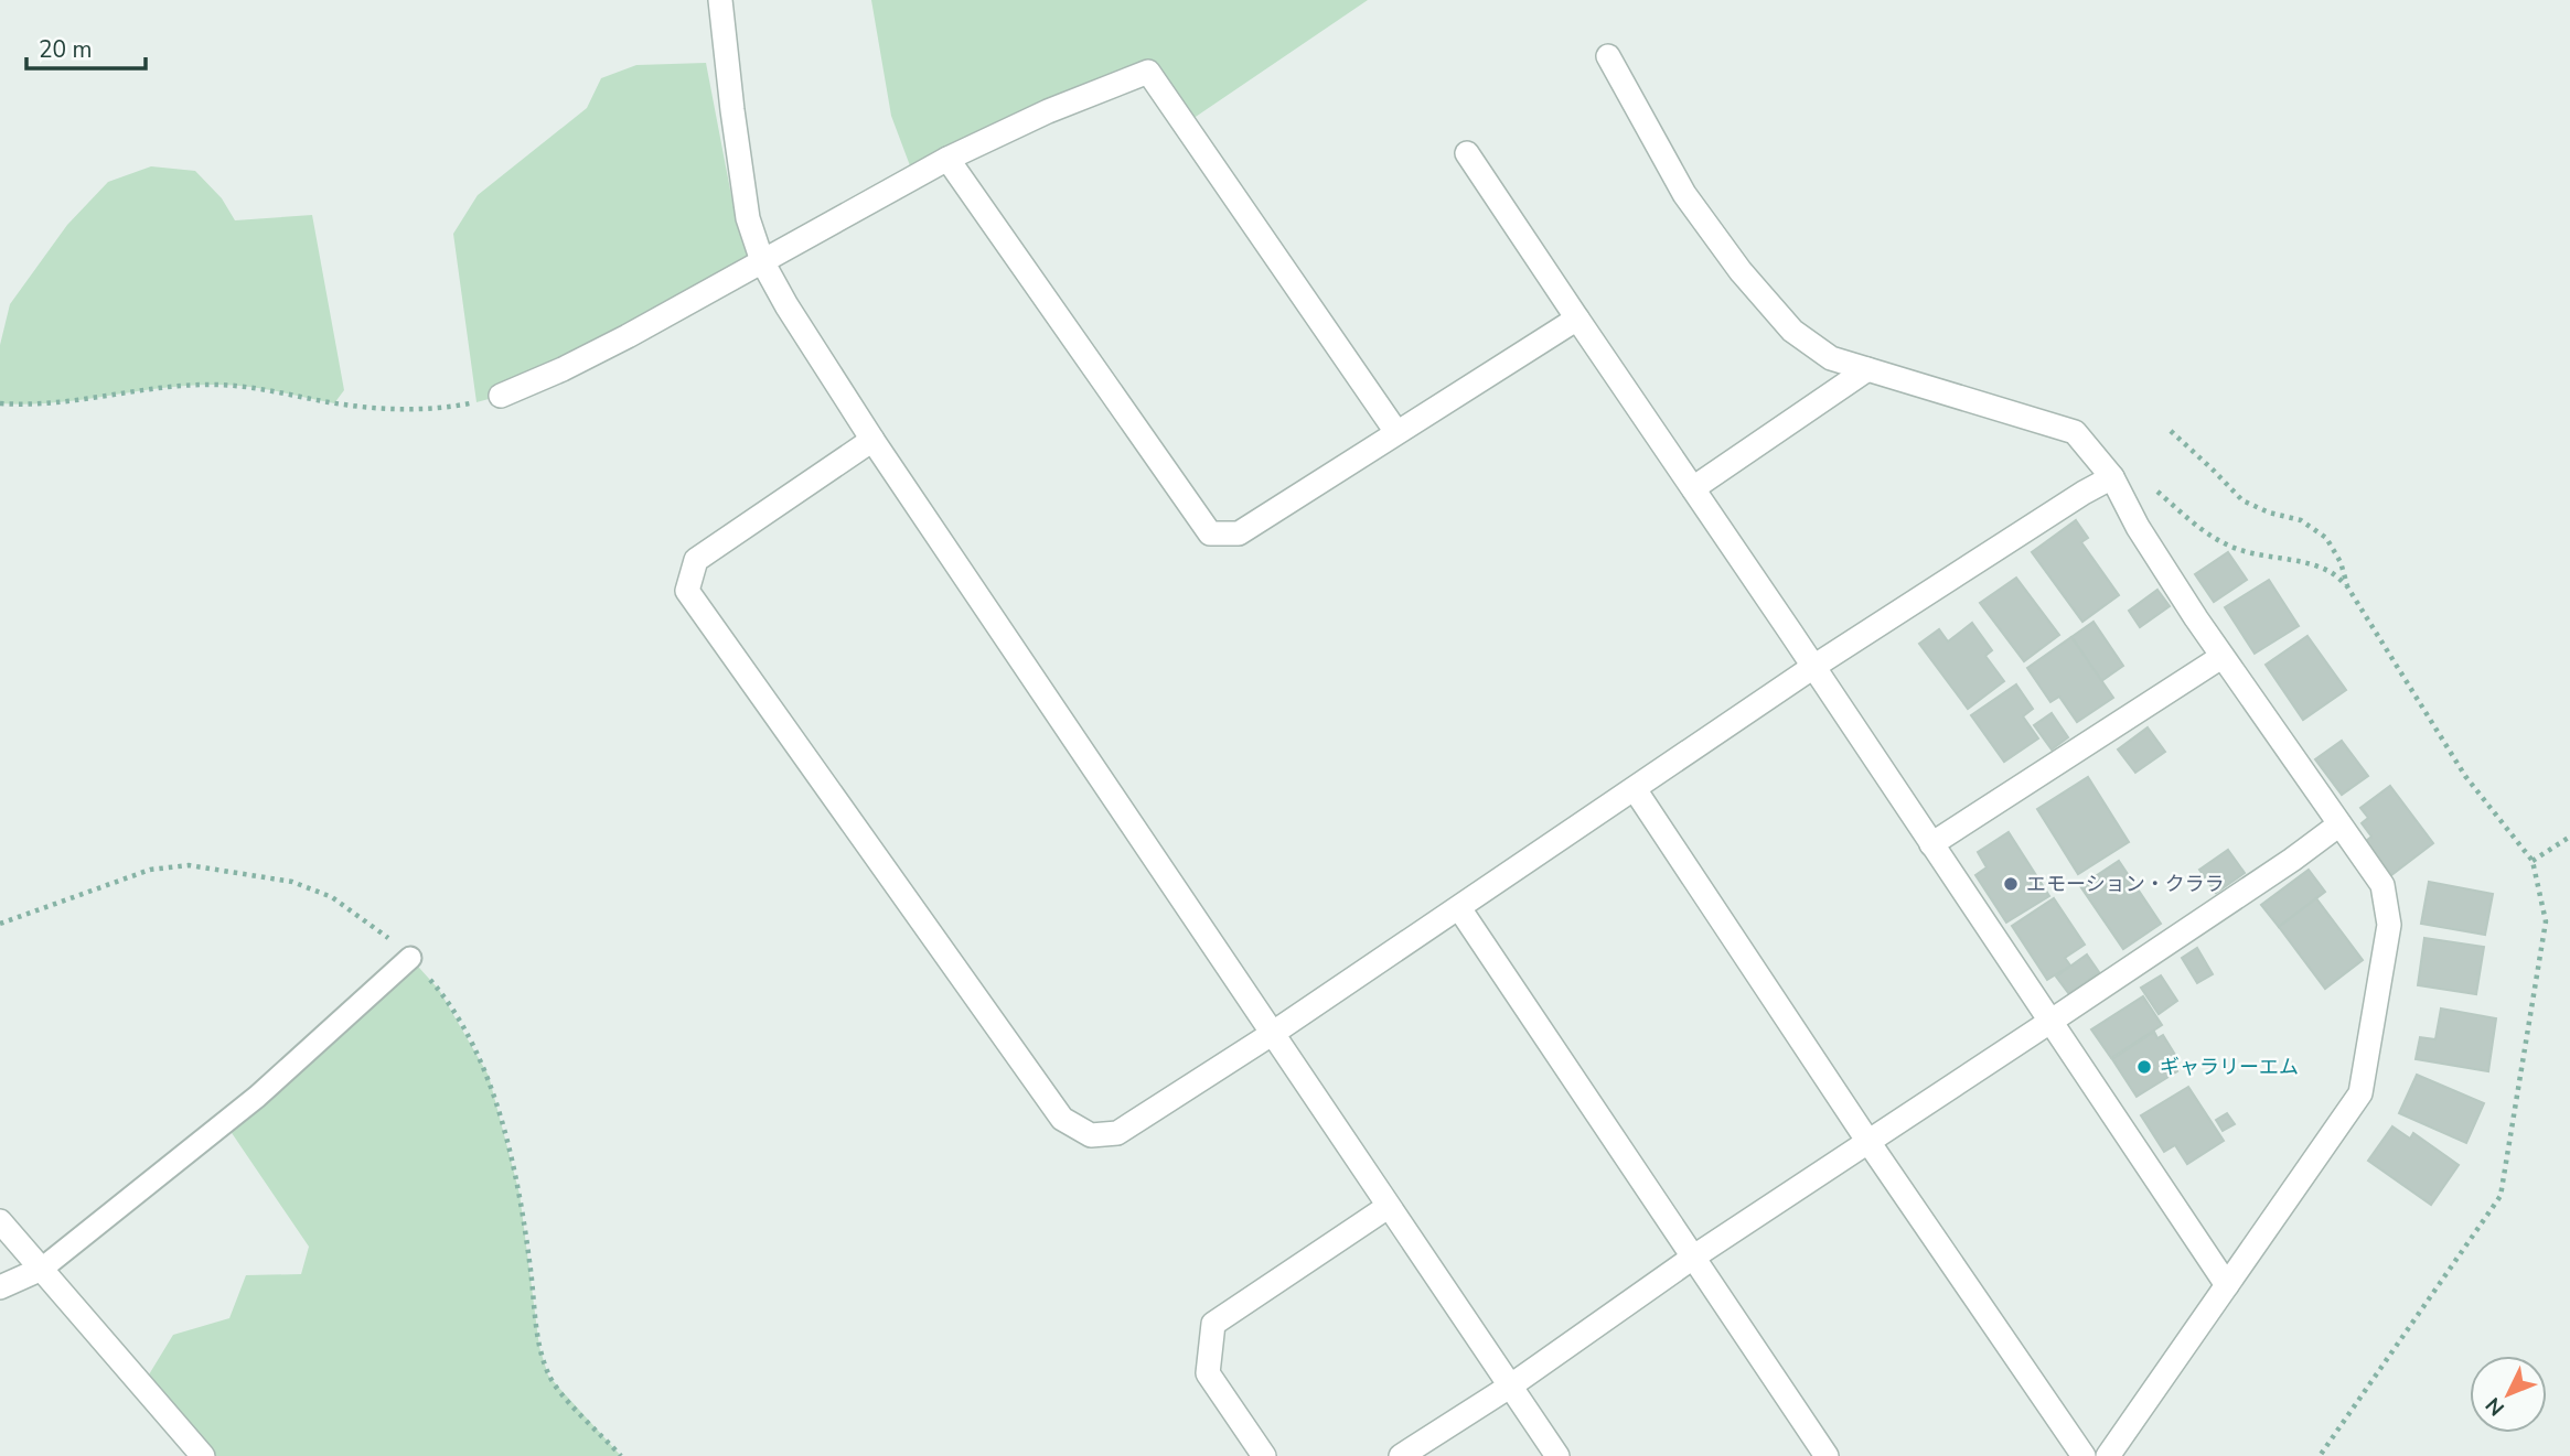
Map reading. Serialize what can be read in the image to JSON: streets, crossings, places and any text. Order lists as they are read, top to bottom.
{
  "places": ["エモーション・クララ", "ギャラリーエム"],
  "scale_bar": "20 m",
  "north": "bottom left"
}
